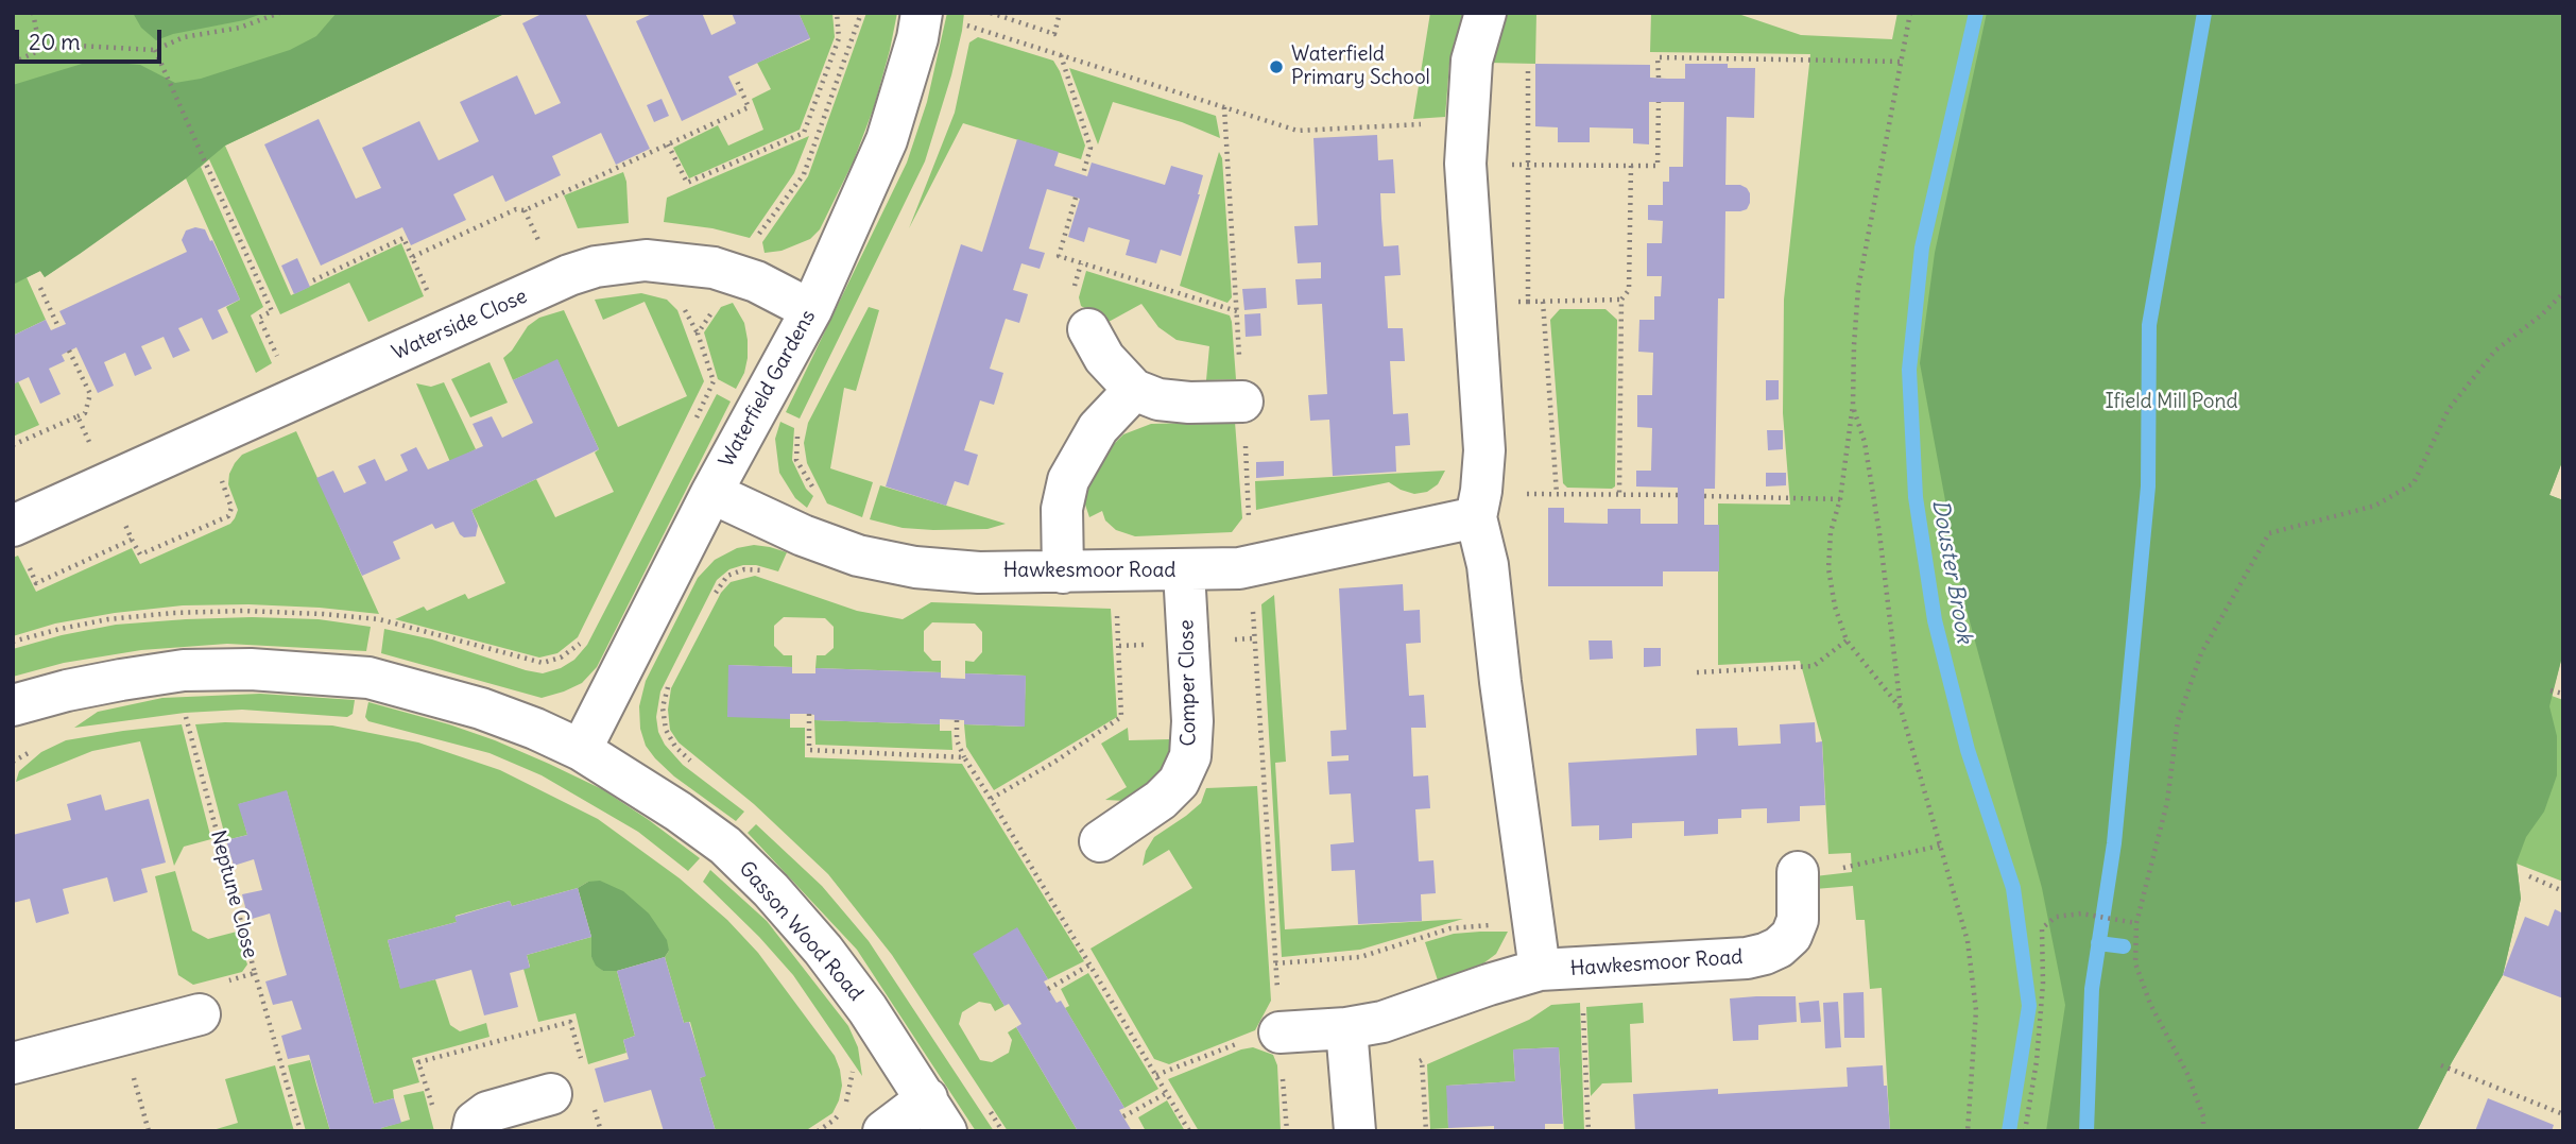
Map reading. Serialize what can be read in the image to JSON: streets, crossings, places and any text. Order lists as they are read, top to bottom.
{
  "streets": {
    "street": [
      "Waterside Close",
      "Waterfield Gardens",
      "Hawkesmoor Road",
      "Comper Close",
      "Gasson Wood Road"
    ],
    "path": ["Neptune Close"]
  },
  "crossings": [
    ["Waterside Close", "Waterfield Gardens"],
    ["Waterfield Gardens", "Hawkesmoor Road"],
    ["Waterfield Gardens", "Gasson Wood Road"],
    ["Hawkesmoor Road", "Comper Close"]
  ],
  "water": ["Douster Brook"],
  "parks": ["Ifield Mill Pond"],
  "places": ["Waterfield Primary School"],
  "scale_bar": "20 m"
}
